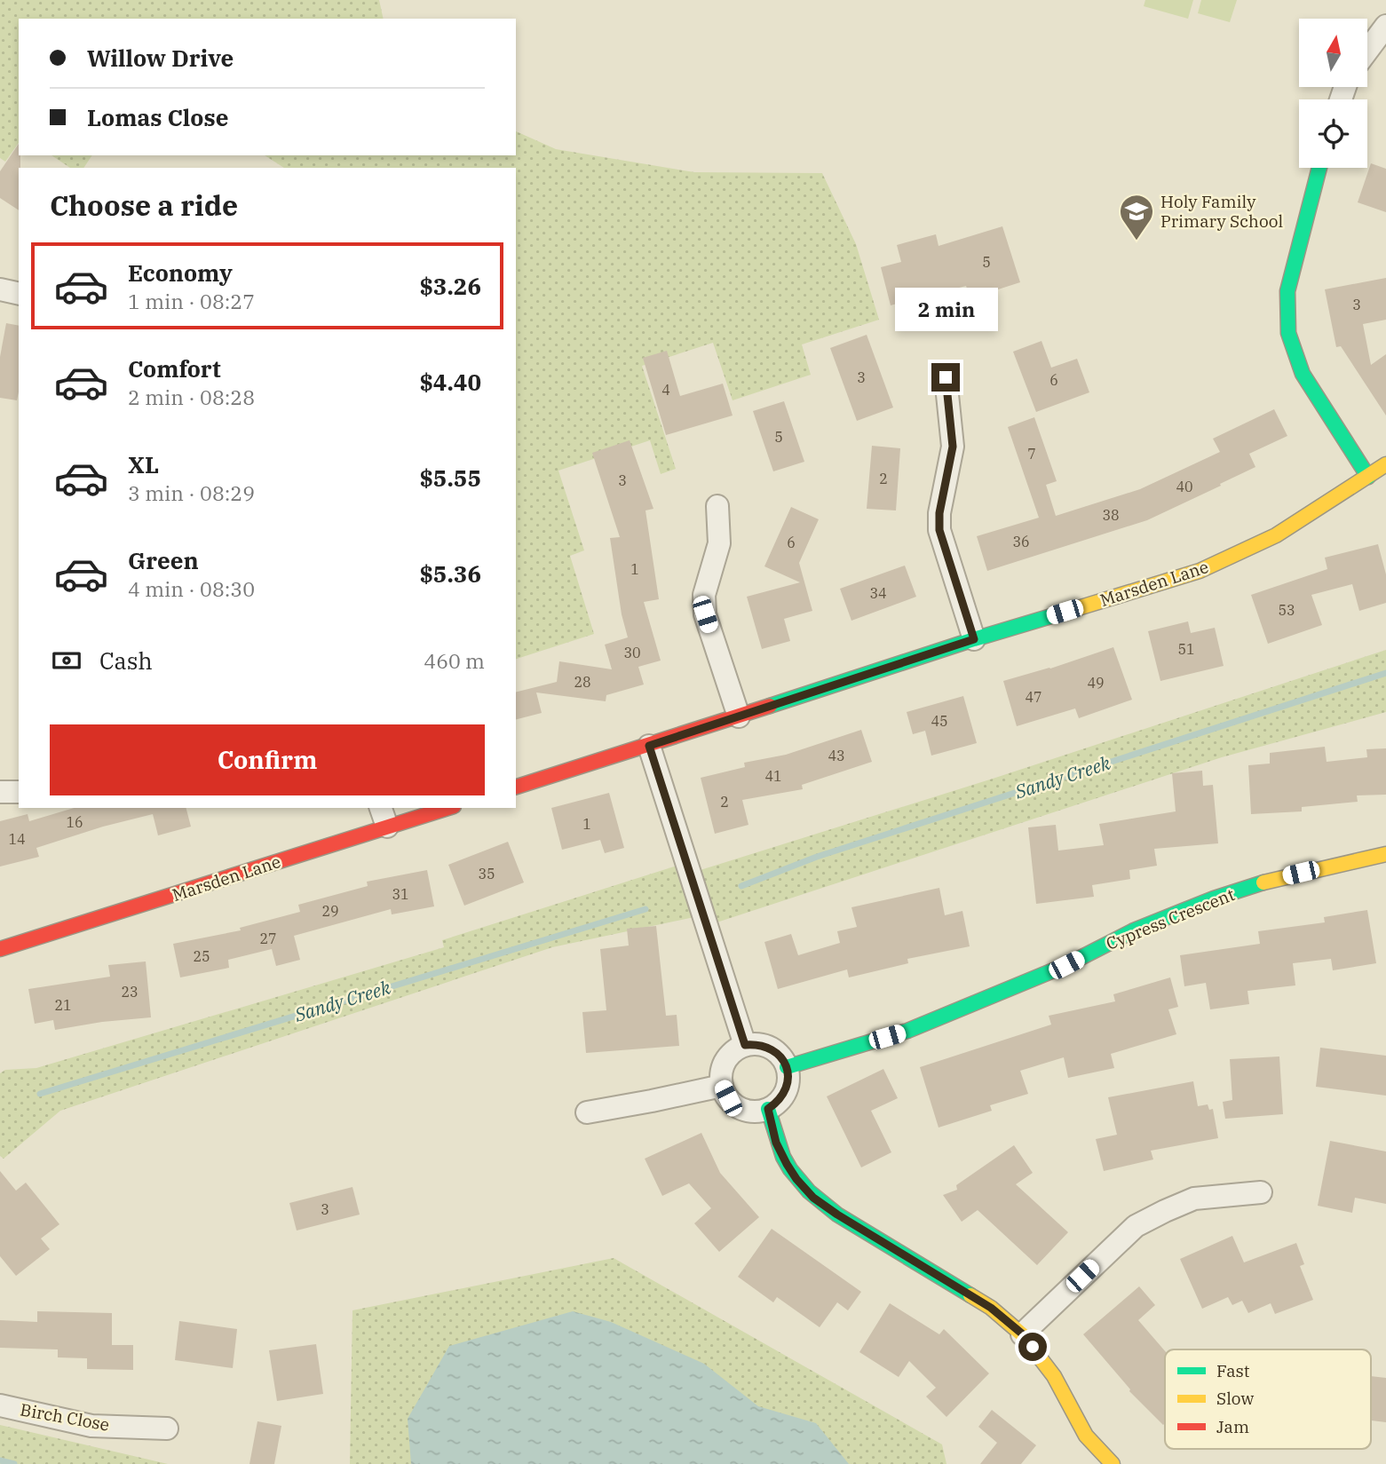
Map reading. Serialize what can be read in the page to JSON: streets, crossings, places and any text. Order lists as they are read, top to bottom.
{
  "streets": {
    "street": ["Marsden Lane", "Cypress Crescent", "Birch Close"]
  },
  "water": ["Sandy Creek"],
  "places": {
    "school or university": ["Holy Family Primary School"]
  },
  "house_numbers": [
    "5",
    "3",
    "3",
    "6",
    "4",
    "5",
    "7",
    "2",
    "3",
    "40",
    "38",
    "36",
    "6",
    "1",
    "34",
    "53",
    "51",
    "30",
    "28",
    "49",
    "47",
    "45",
    "43",
    "41",
    "2",
    "16",
    "1",
    "14",
    "35",
    "31",
    "29",
    "27",
    "25",
    "23",
    "21",
    "3"
  ],
  "legend": ["Fast", "Slow", "Jam"],
  "north": "top",
  "page": {
    "banner": ["Willow Drive", "Lomas Close"],
    "heading": "Choose a ride",
    "list": [
      {
        "name": "Economy",
        "note": "1 min · 08:27",
        "value": "$3.26"
      },
      {
        "name": "Comfort",
        "note": "2 min · 08:28",
        "value": "$4.40"
      },
      {
        "name": "XL",
        "note": "3 min · 08:29",
        "value": "$5.55"
      },
      {
        "name": "Green",
        "note": "4 min · 08:30",
        "value": "$5.36"
      }
    ],
    "bubble": "2 min",
    "pay": ["Cash", "460 m"],
    "buttons": "Confirm"
  }
}
